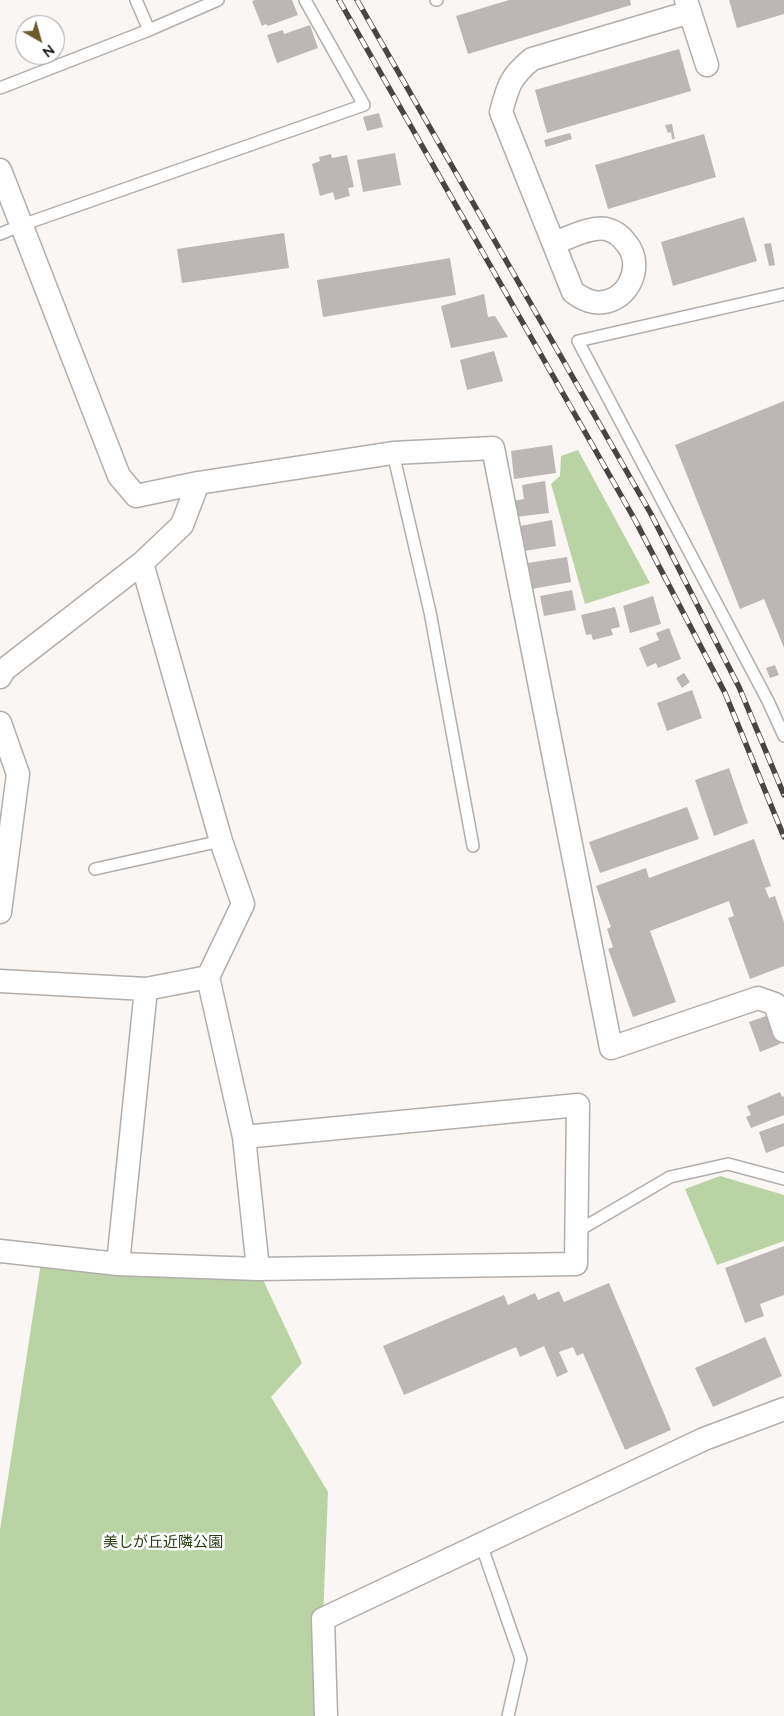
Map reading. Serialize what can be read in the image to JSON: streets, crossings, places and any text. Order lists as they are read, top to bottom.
{
  "parks": ["美しが丘近隣公園"],
  "north": "bottom right"
}
